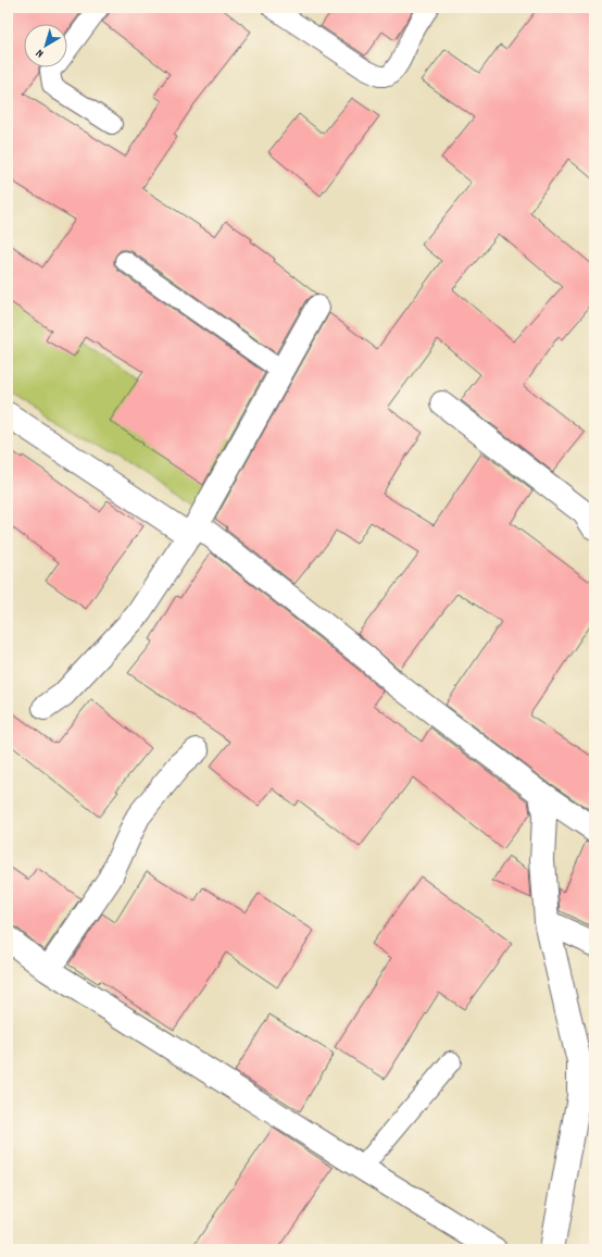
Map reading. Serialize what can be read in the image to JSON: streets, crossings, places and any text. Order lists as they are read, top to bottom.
{
  "north": "bottom left"
}
